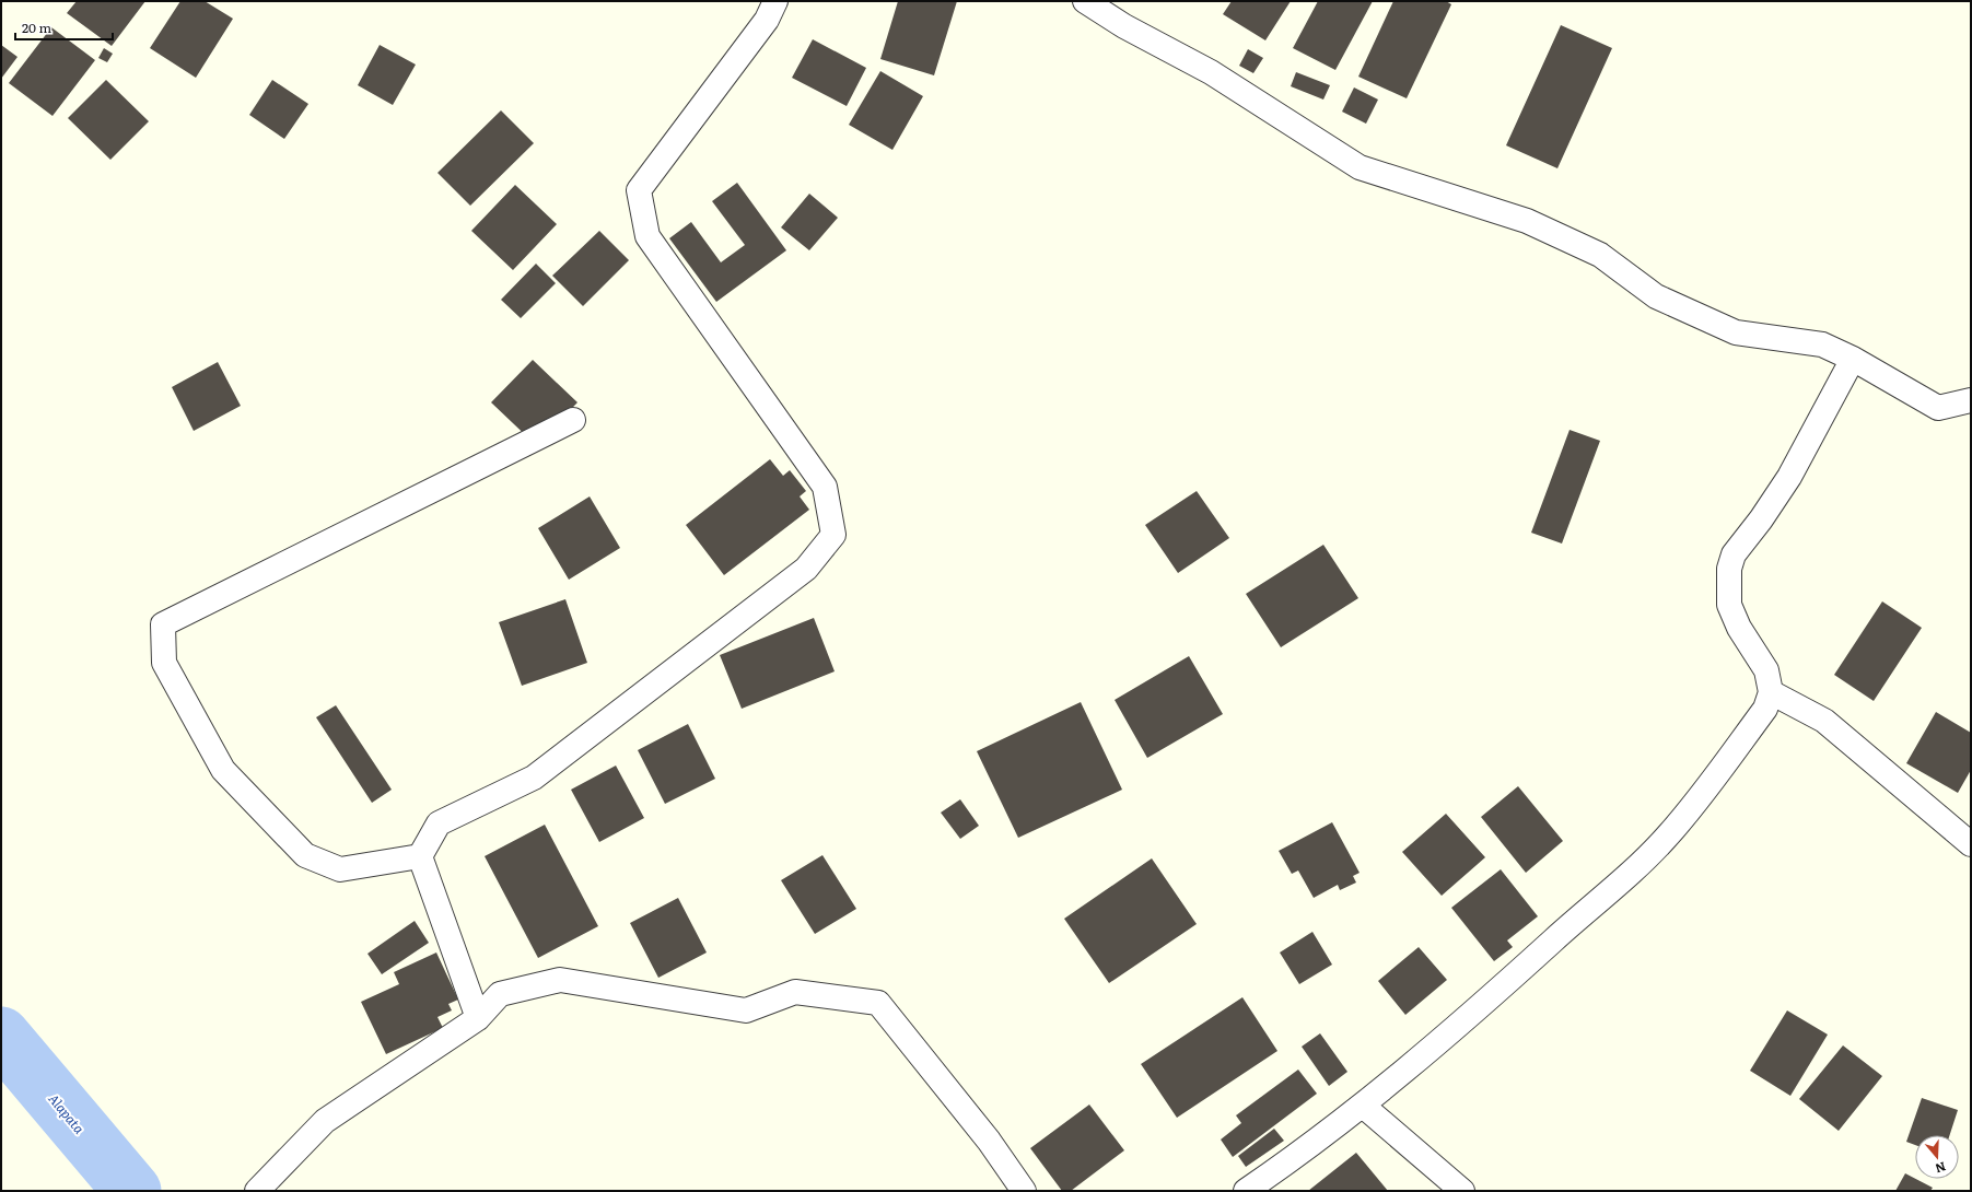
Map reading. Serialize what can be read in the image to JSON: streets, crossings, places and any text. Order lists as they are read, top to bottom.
{
  "water": ["Alapata"],
  "scale_bar": "20 m",
  "north": "bottom"
}
